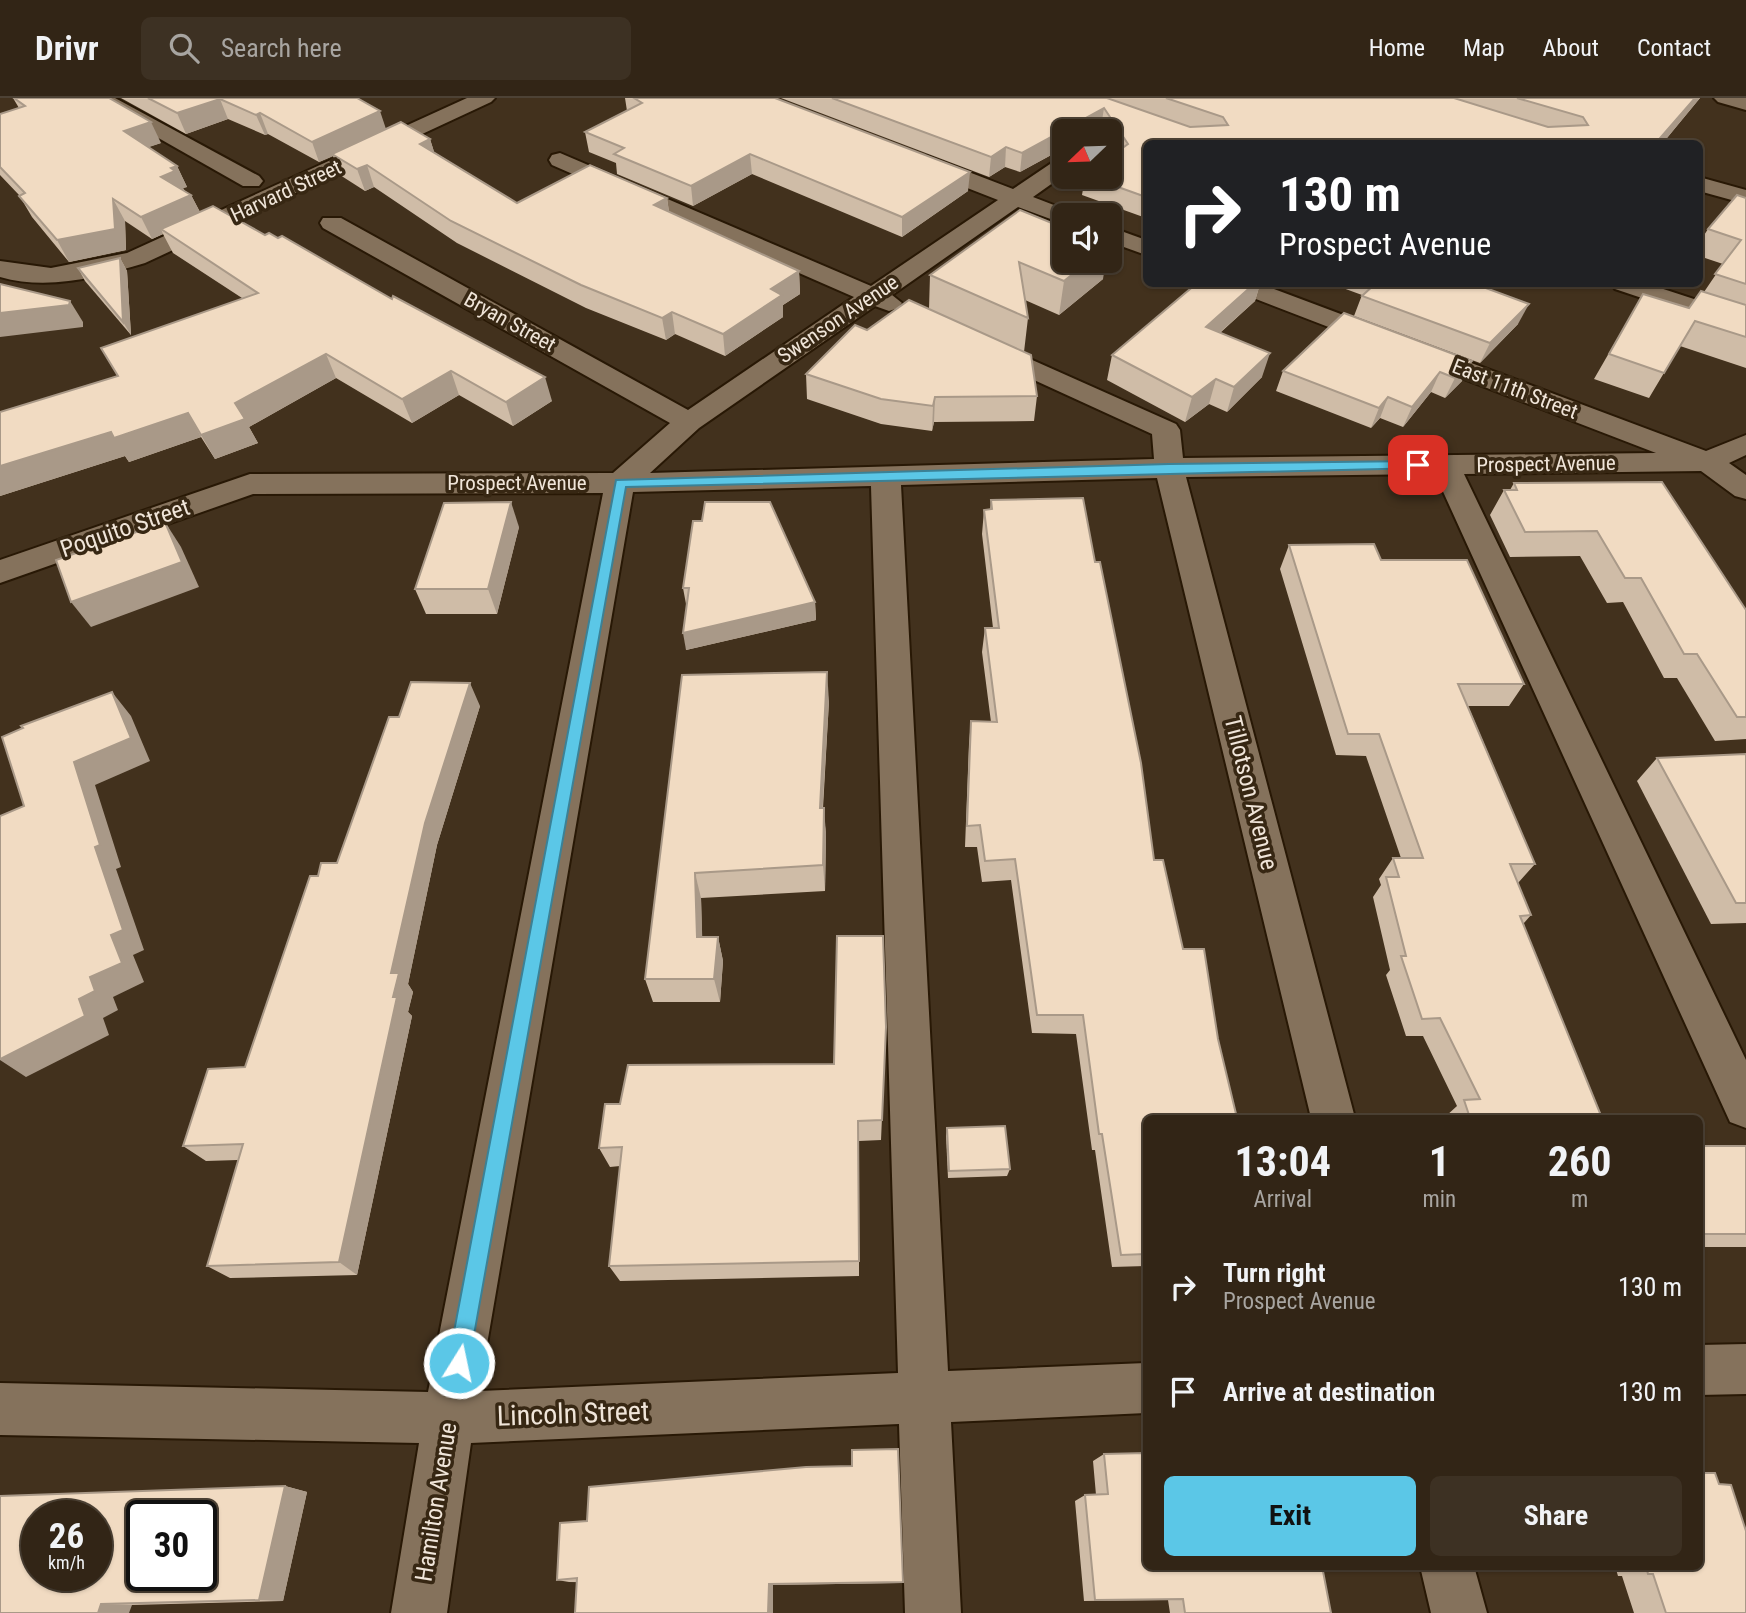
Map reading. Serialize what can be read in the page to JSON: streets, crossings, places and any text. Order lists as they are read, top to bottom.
{
  "streets": {
    "street": [
      "Harvard Street",
      "Swenson Avenue",
      "Bryan Street",
      "East 11th Street",
      "Prospect Avenue",
      "Poquito Street",
      "Tillotson Avenue",
      "Lincoln Street",
      "Hamilton Avenue"
    ]
  },
  "crossings": [
    ["Swenson Avenue", "Bryan Street"],
    ["Swenson Avenue", "Prospect Avenue"],
    ["Swenson Avenue", "Hamilton Avenue"],
    ["East 11th Street", "Prospect Avenue"],
    ["Prospect Avenue", "Poquito Street"],
    ["Prospect Avenue", "Tillotson Avenue"],
    ["Prospect Avenue", "Hamilton Avenue"],
    ["Lincoln Street", "Hamilton Avenue"]
  ],
  "north": "bottom left",
  "page": {
    "header": "Drivr",
    "search": "Search here",
    "nav": [
      "Home",
      "Map",
      "About",
      "Contact"
    ],
    "turn": ["130 m", "Prospect Avenue"],
    "eta": [
      "13:04",
      "Arrival",
      "1",
      "min",
      "260",
      "m"
    ],
    "list": [
      {
        "name": "Turn right",
        "note": "Prospect Avenue",
        "value": "130 m"
      },
      {
        "name": "Arrive at destination",
        "value": "130 m"
      }
    ],
    "buttons": ["Exit", "Share"],
    "speed": "26 km/h",
    "limit": "30"
  }
}
